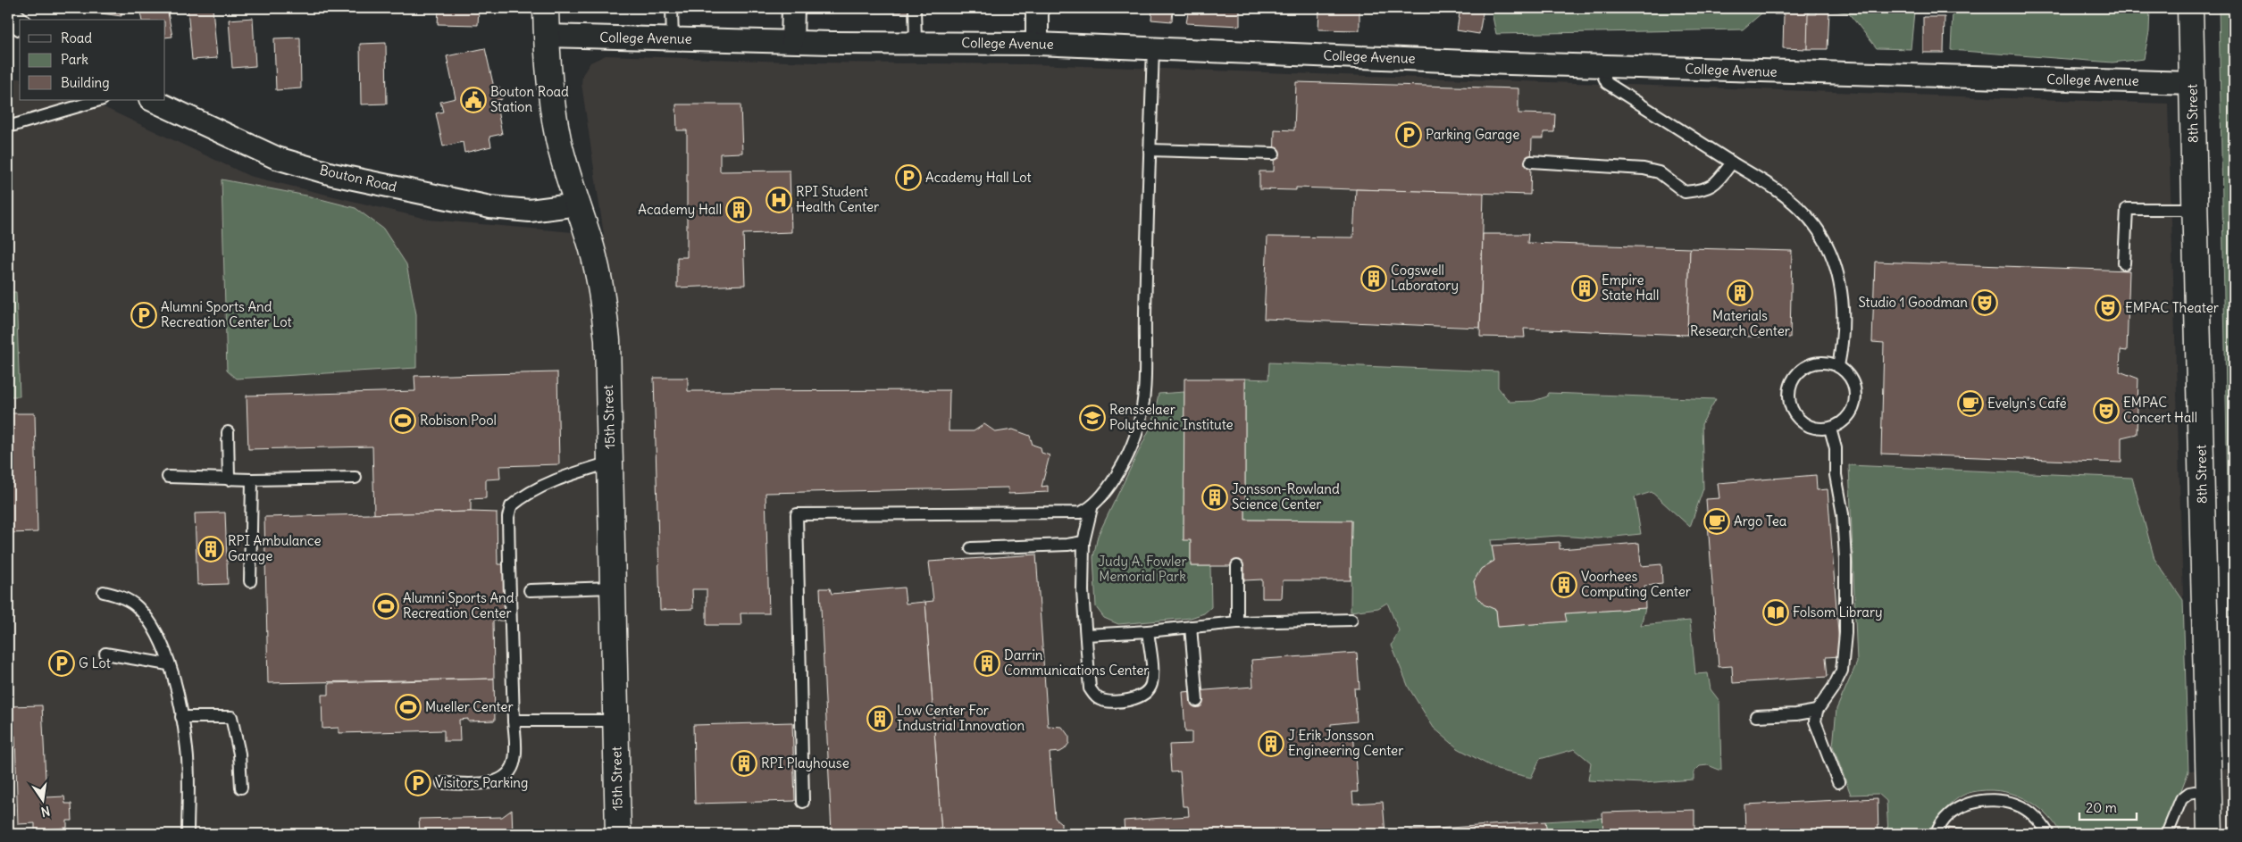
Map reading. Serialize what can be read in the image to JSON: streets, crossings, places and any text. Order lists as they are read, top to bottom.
{
  "streets": {
    "street": [
      "College Avenue",
      "8th Street",
      "Bouton Road",
      "15th Street"
    ]
  },
  "crossings": [
    ["College Avenue", "8th Street"],
    ["College Avenue", "15th Street"],
    ["Bouton Road", "15th Street"]
  ],
  "parks": ["Judy A. Fowler Memorial Park"],
  "places": {
    "public building": ["Bouton Road Station"],
    "parking": [
      "Parking Garage",
      "Academy Hall Lot",
      "Alumni Sports And Recreation Center Lot",
      "G Lot",
      "Visitors Parking"
    ],
    "hospital": ["RPI Student Health Center"],
    "building": [
      "Academy Hall",
      "Cogswell Laboratory",
      "Empire State Hall",
      "Materials Research Center",
      "Jonsson-Rowland Science Center",
      "RPI Ambulance Garage",
      "Voorhees Computing Center",
      "Darrin Communications Center",
      "Low Center For Industrial Innovation",
      "J Erik Jonsson Engineering Center",
      "RPI Playhouse"
    ],
    "theatre": ["Studio 1 Goodman", "EMPAC Theater", "EMPAC Concert Hall"],
    "cafe": ["Evelyn's Café", "Argo Tea"],
    "school or university": ["Rensselaer Polytechnic Institute"],
    "sports": ["Robison Pool", "Alumni Sports And Recreation Center", "Mueller Center"],
    "library": ["Folsom Library"]
  },
  "legend": ["Road", "Park", "Building"],
  "scale_bar": "20 m",
  "north": "bottom"
}
